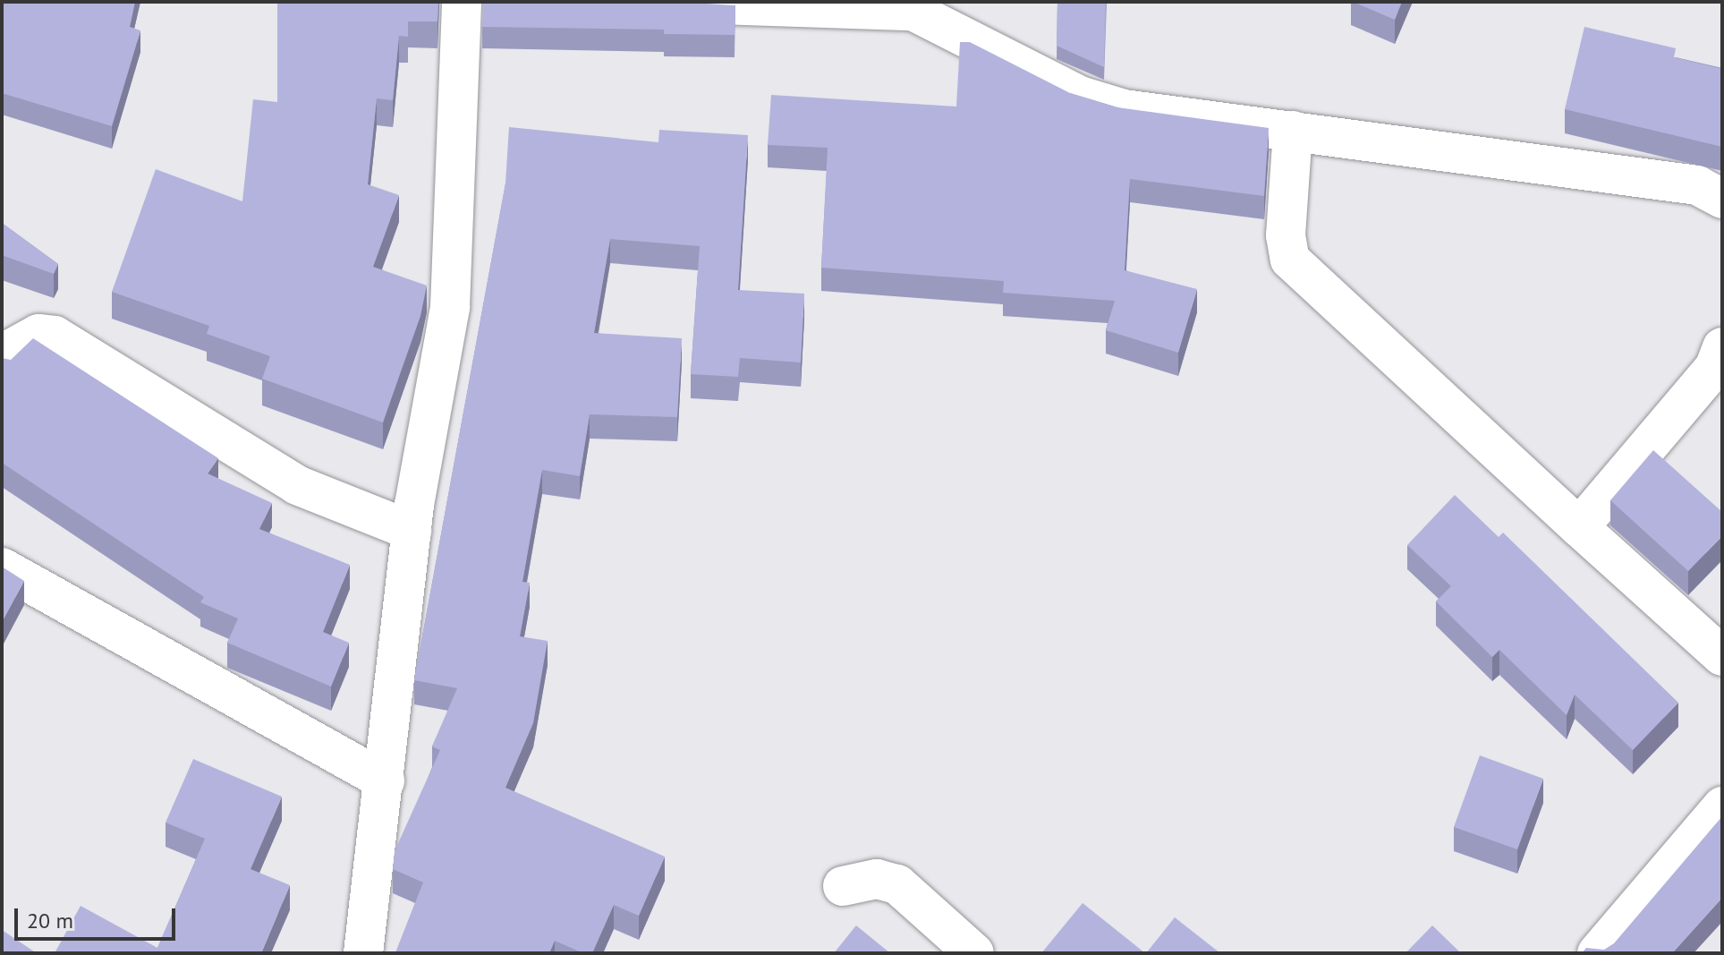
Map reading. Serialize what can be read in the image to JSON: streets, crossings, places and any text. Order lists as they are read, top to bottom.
{
  "scale_bar": "20 m"
}
